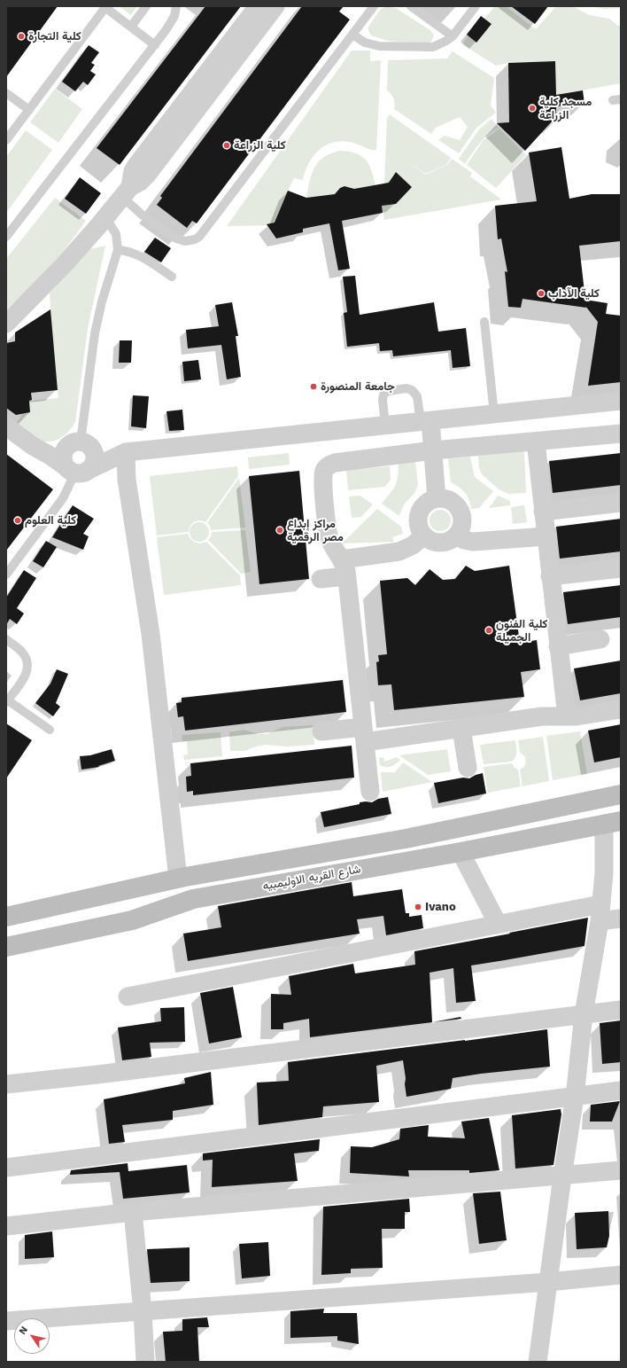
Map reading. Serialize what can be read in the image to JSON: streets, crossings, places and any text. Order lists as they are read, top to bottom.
{
  "streets": {
    "main road": ["شارع القريه الاوليمبيه"]
  },
  "places": [
    "كلية التجارة",
    "مسجد كلية الزراعة",
    "كلية الزراعة",
    "كلية الآداب",
    "جامعة المنصورة",
    "كلية العلوم",
    "مراكز إبداع مصر الرقمية",
    "كلية الفنون الجميلة",
    "Ivano"
  ],
  "north": "top left"
}
